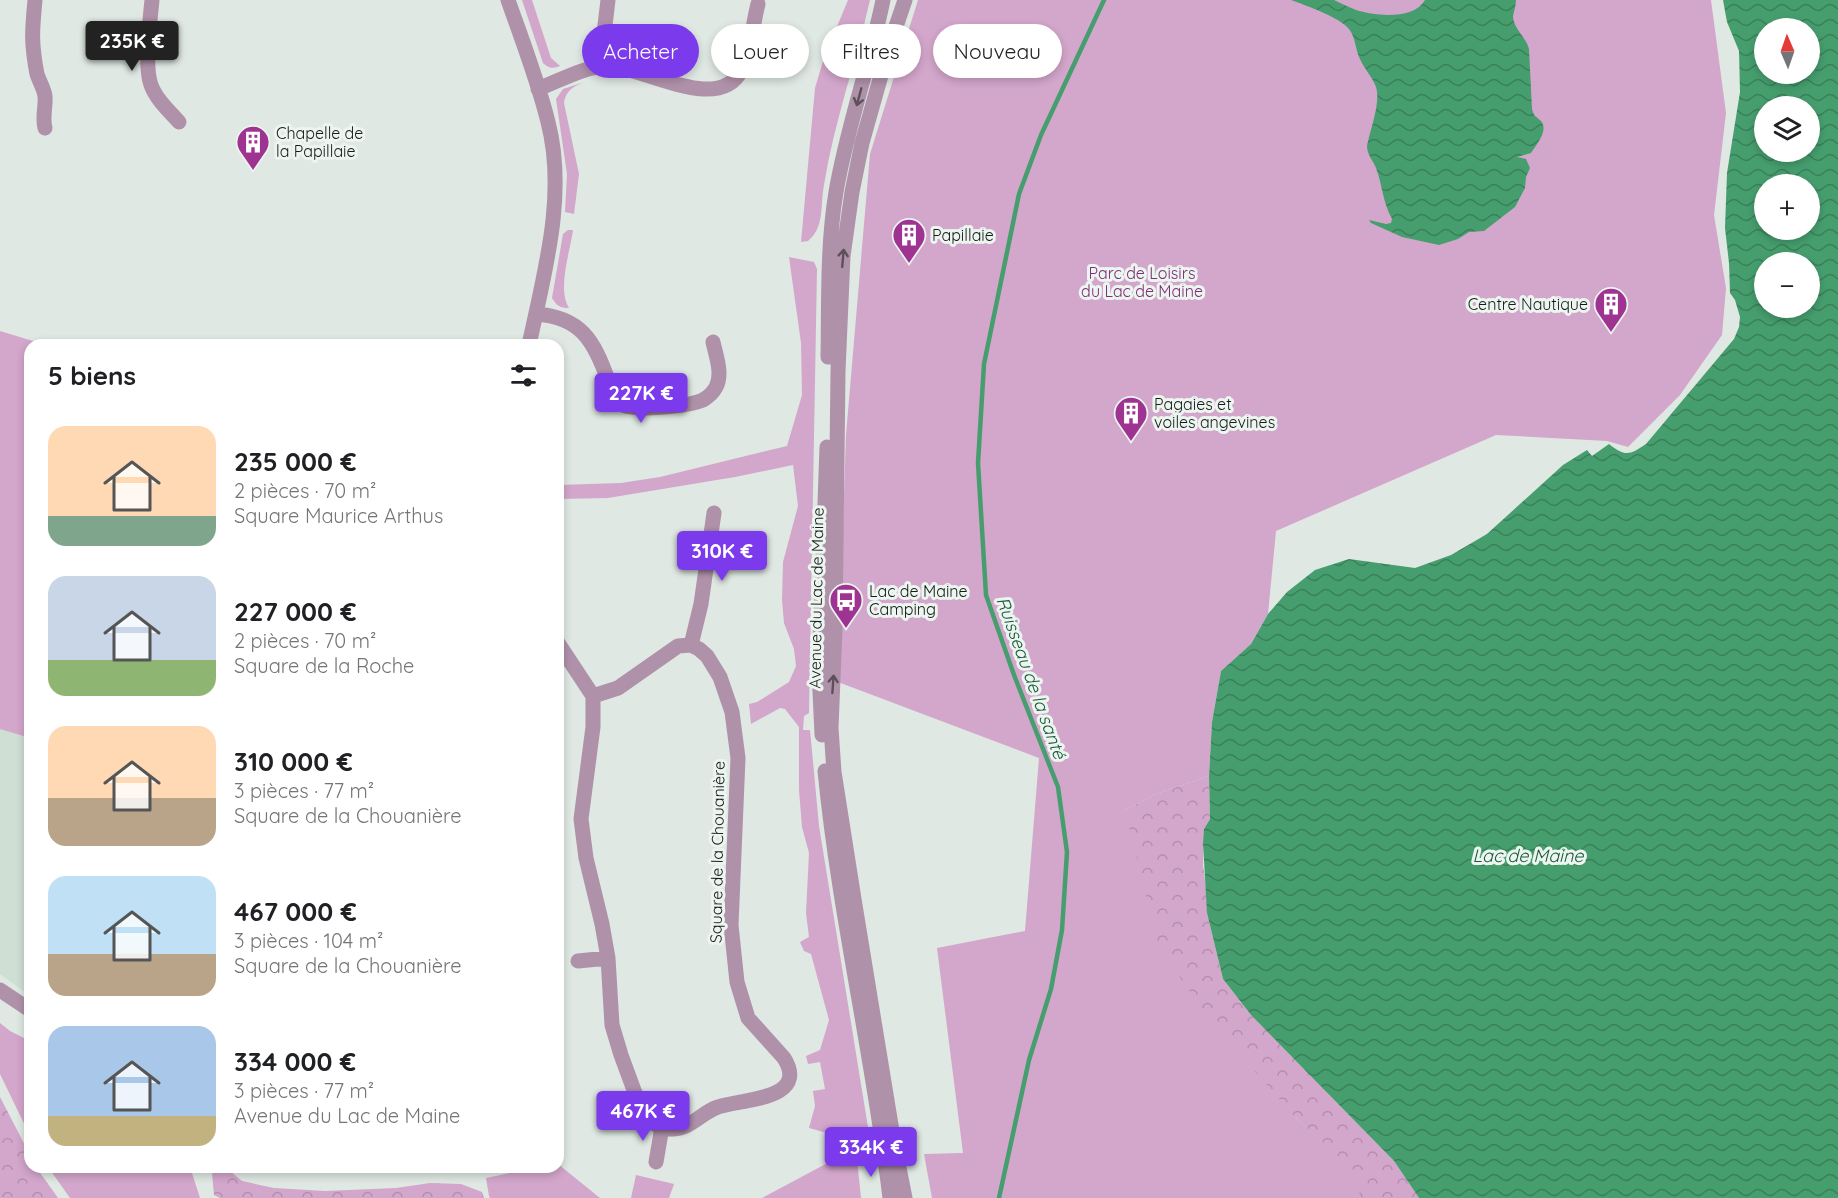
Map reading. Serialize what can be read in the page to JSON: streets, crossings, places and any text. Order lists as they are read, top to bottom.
{
  "streets": {
    "street": ["Avenue du Lac de Maine", "Square de la Chouanière"]
  },
  "water": ["Ruisseau de la santé", "Lac de Maine"],
  "parks": ["Parc de Loisirs du Lac de Maine"],
  "places": {
    "building": [
      "Chapelle de la Papillaie",
      "Papillaie",
      "Centre Nautique",
      "Pagaies et voiles angevines"
    ],
    "bus stop": ["Lac de Maine Camping"]
  },
  "north": "top",
  "page": {
    "map_buttons": ["+", "−"],
    "price": [
      "235K €",
      "227K €",
      "310K €",
      "467K €",
      "334K €"
    ],
    "chip": [
      "Acheter",
      "Louer",
      "Filtres",
      "Nouveau"
    ],
    "heading": "5 biens",
    "list": [
      {
        "name": "235 000 €",
        "note": "2 pièces · 70 m² · Square Maurice Arthus"
      },
      {
        "name": "227 000 €",
        "note": "2 pièces · 70 m² · Square de la Roche"
      },
      {
        "name": "310 000 €",
        "note": "3 pièces · 77 m² · Square de la Chouanière"
      },
      {
        "name": "467 000 €",
        "note": "3 pièces · 104 m² · Square de la Chouanière"
      },
      {
        "name": "334 000 €",
        "note": "3 pièces · 77 m² · Avenue du Lac de Maine"
      }
    ]
  }
}
